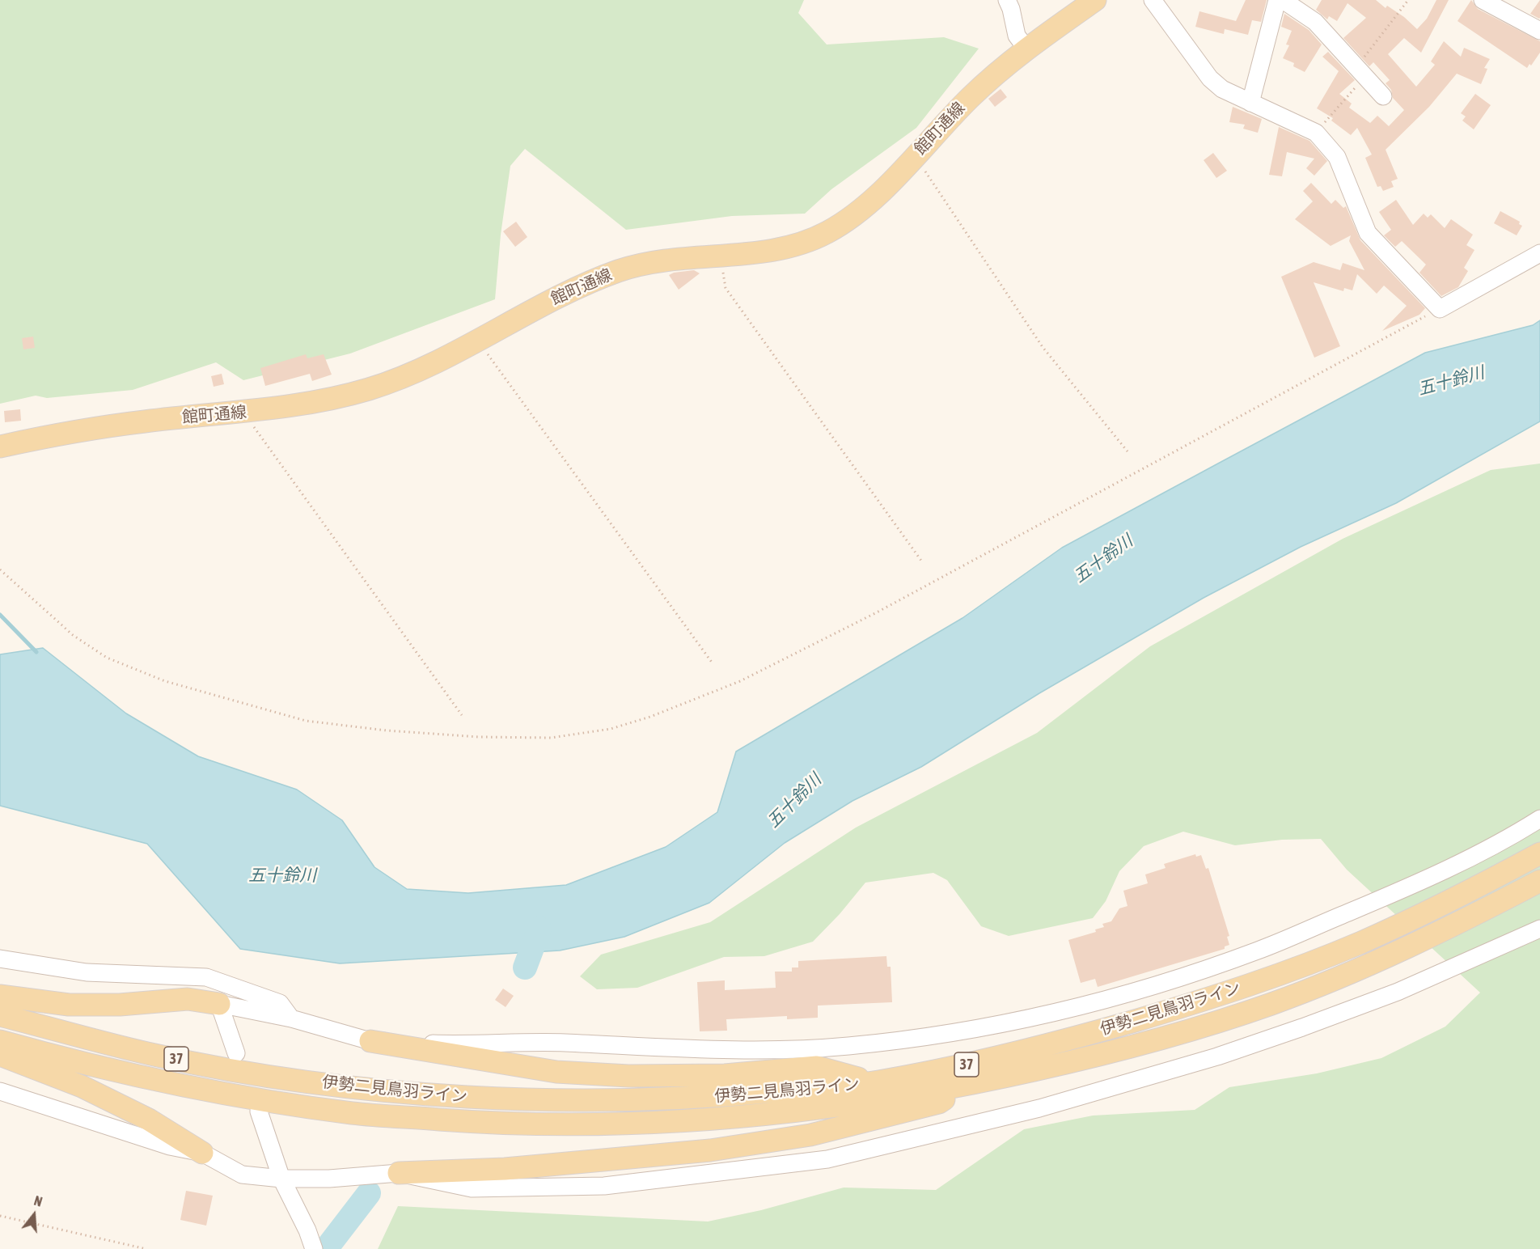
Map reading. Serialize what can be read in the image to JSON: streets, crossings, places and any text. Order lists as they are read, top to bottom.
{
  "streets": {
    "main road": ["館町通線", "伊勢二見鳥羽ライン", "37"]
  },
  "water": ["五十鈴川"],
  "north": "top"
}
